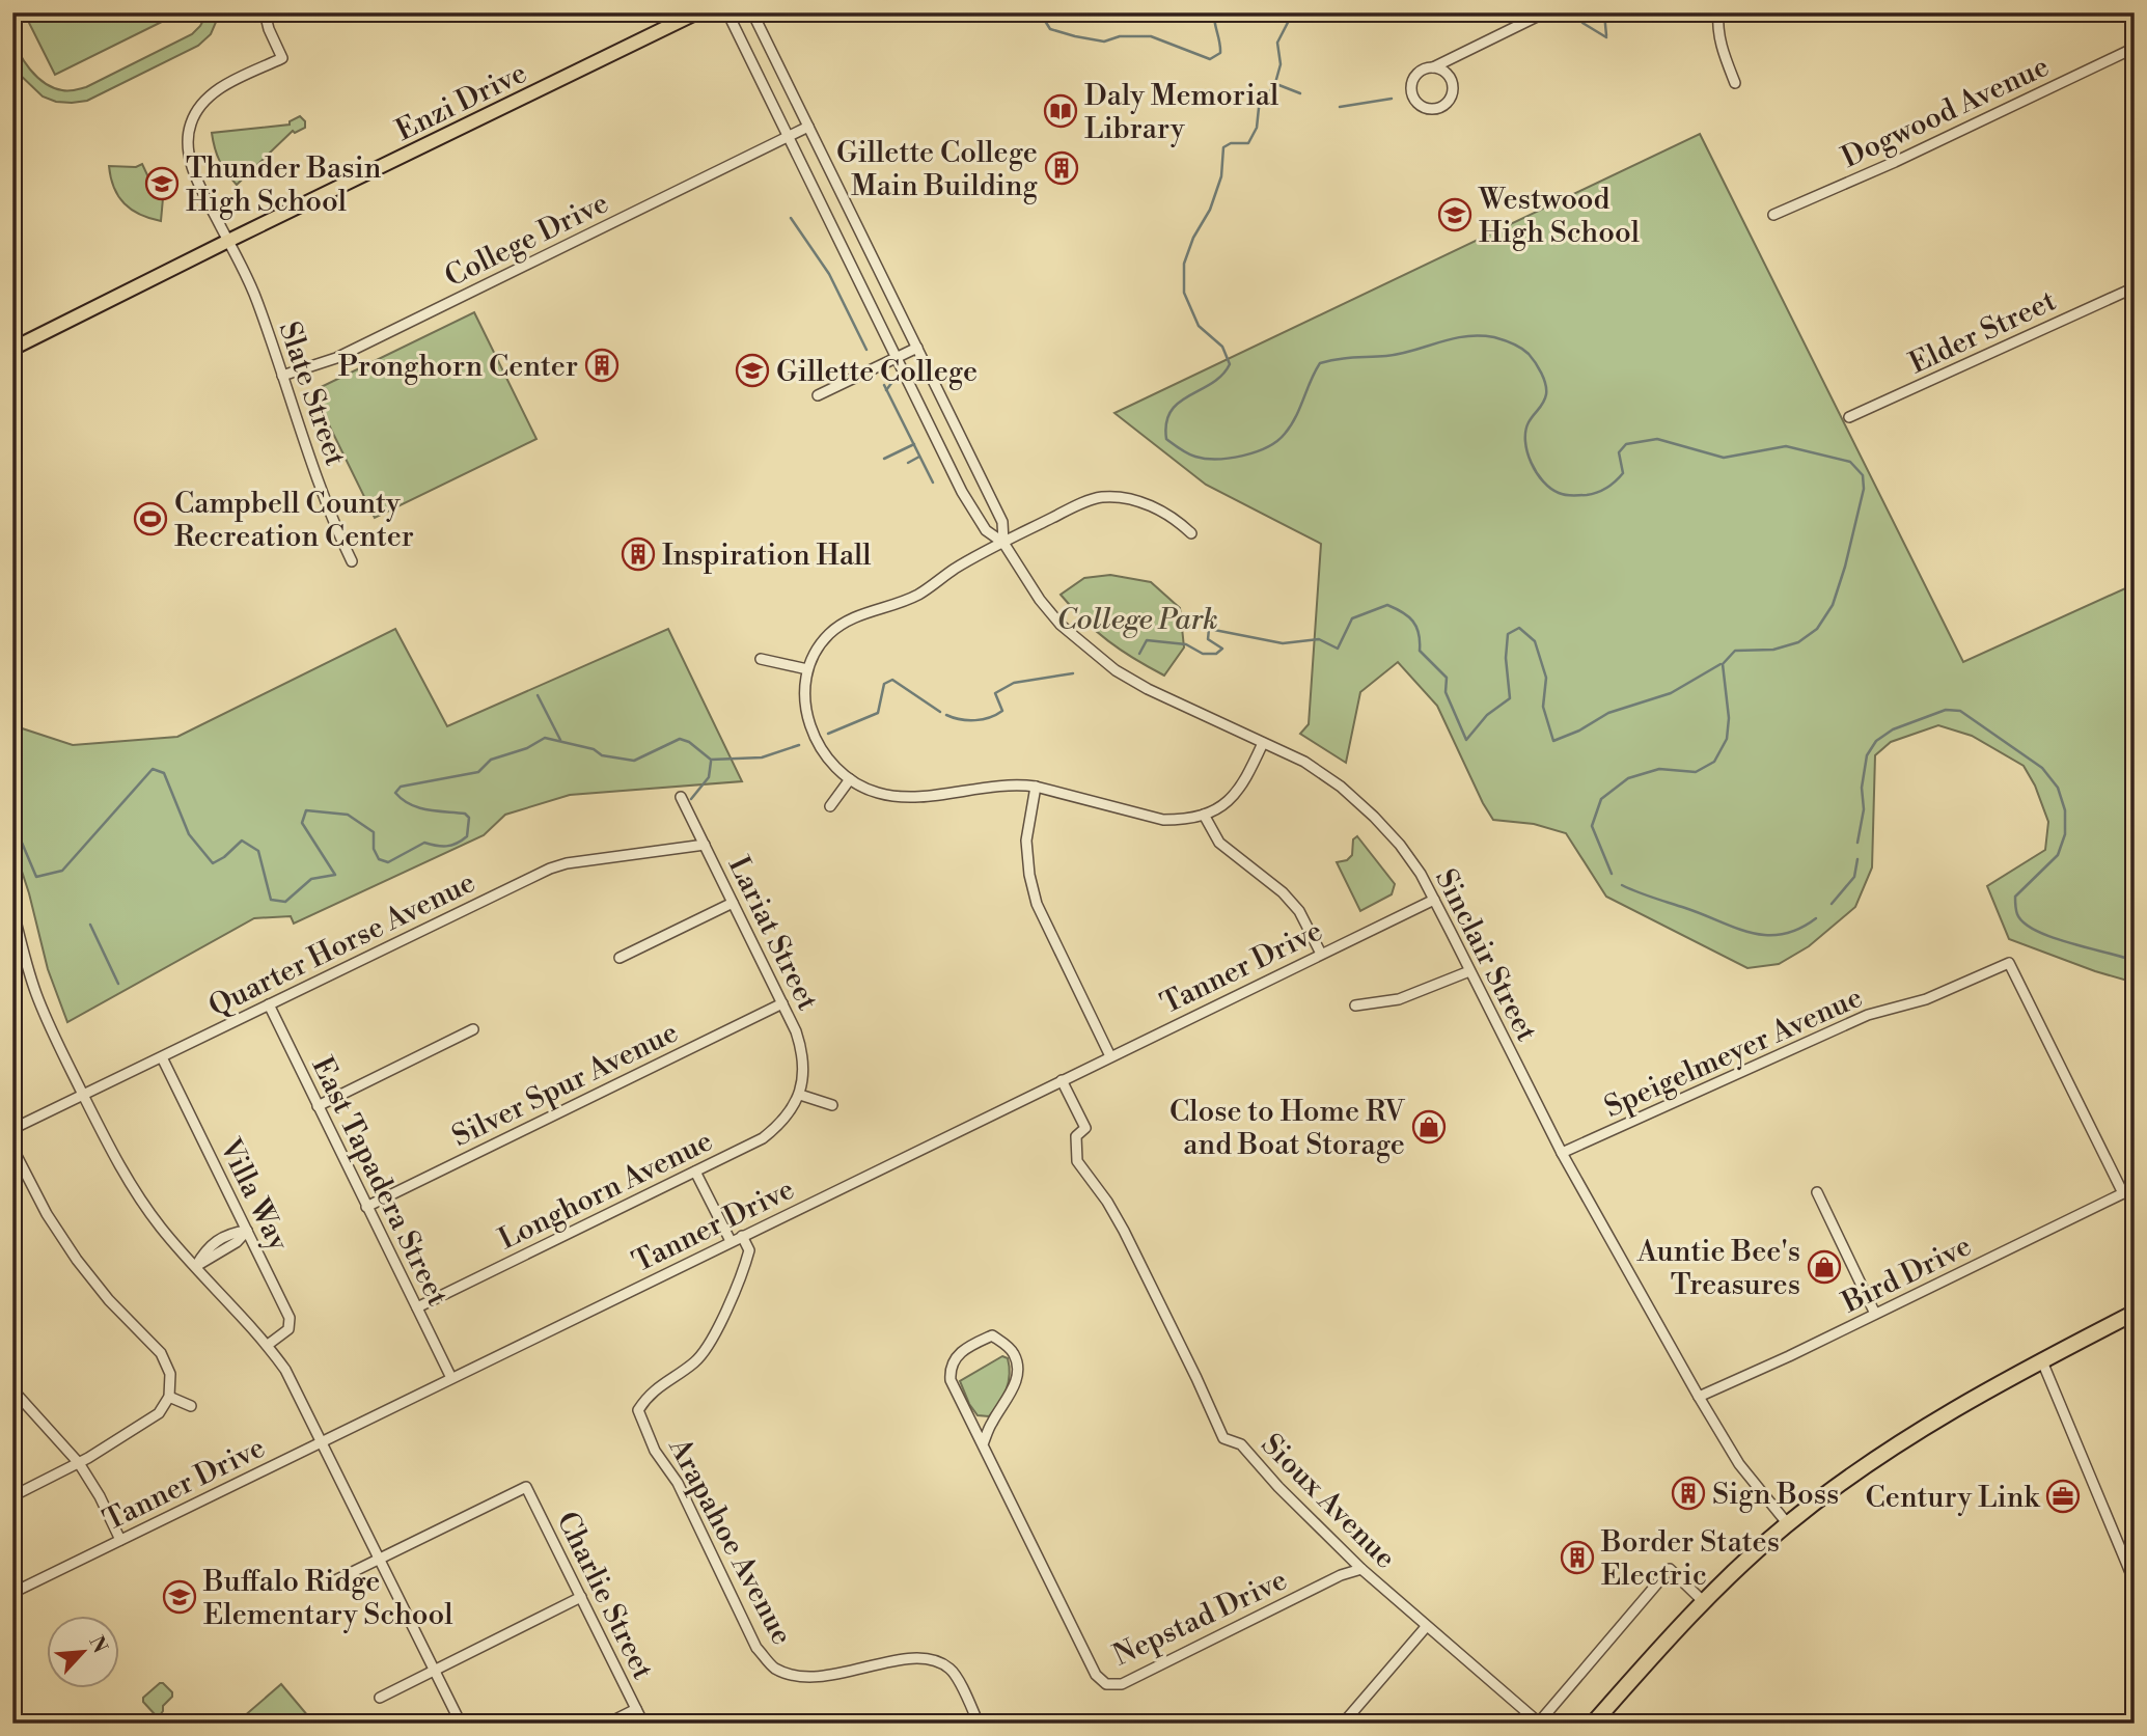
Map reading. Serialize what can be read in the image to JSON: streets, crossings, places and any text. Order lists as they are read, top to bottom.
{
  "streets": {
    "main road": ["Enzi Drive"],
    "street": [
      "Dogwood Avenue",
      "College Drive",
      "Elder Street",
      "Slate Street",
      "Lariat Street",
      "Quarter Horse Avenue",
      "Sinclair Street",
      "Tanner Drive",
      "Speigelmeyer Avenue",
      "Silver Spur Avenue",
      "East Tapadera Street",
      "Longhorn Avenue",
      "Villa Way",
      "Bird Drive",
      "Sioux Avenue",
      "Arapahoe Avenue",
      "Charlie Street",
      "Nepstad Drive"
    ]
  },
  "crossings": [
    ["Enzi Drive", "Slate Street"],
    ["College Drive", "Slate Street"],
    ["College Drive", "Sinclair Street"],
    ["Lariat Street", "Quarter Horse Avenue"],
    ["Lariat Street", "Silver Spur Avenue"],
    ["Lariat Street", "Longhorn Avenue"],
    ["Quarter Horse Avenue", "East Tapadera Street"],
    ["Quarter Horse Avenue", "Villa Way"],
    ["Sinclair Street", "Tanner Drive"],
    ["Sinclair Street", "Speigelmeyer Avenue"],
    ["Sinclair Street", "Bird Drive"],
    ["Tanner Drive", "East Tapadera Street"],
    ["Tanner Drive", "Sioux Avenue"],
    ["Tanner Drive", "Arapahoe Avenue"],
    ["Speigelmeyer Avenue", "Bird Drive"],
    ["Silver Spur Avenue", "East Tapadera Street"],
    ["East Tapadera Street", "Longhorn Avenue"],
    ["Sioux Avenue", "Nepstad Drive"]
  ],
  "parks": ["College Park"],
  "places": {
    "library": ["Daly Memorial Library"],
    "building": [
      "Gillette College Main Building",
      "Pronghorn Center",
      "Inspiration Hall",
      "Sign Boss",
      "Border States Electric"
    ],
    "school or university": [
      "Thunder Basin High School",
      "Westwood High School",
      "Gillette College",
      "Buffalo Ridge Elementary School"
    ],
    "sports": ["Campbell County Recreation Center"],
    "shop": ["Close to Home RV and Boat Storage", "Auntie Bee's Treasures"],
    "office": ["Century Link"]
  },
  "north": "top right"
}
